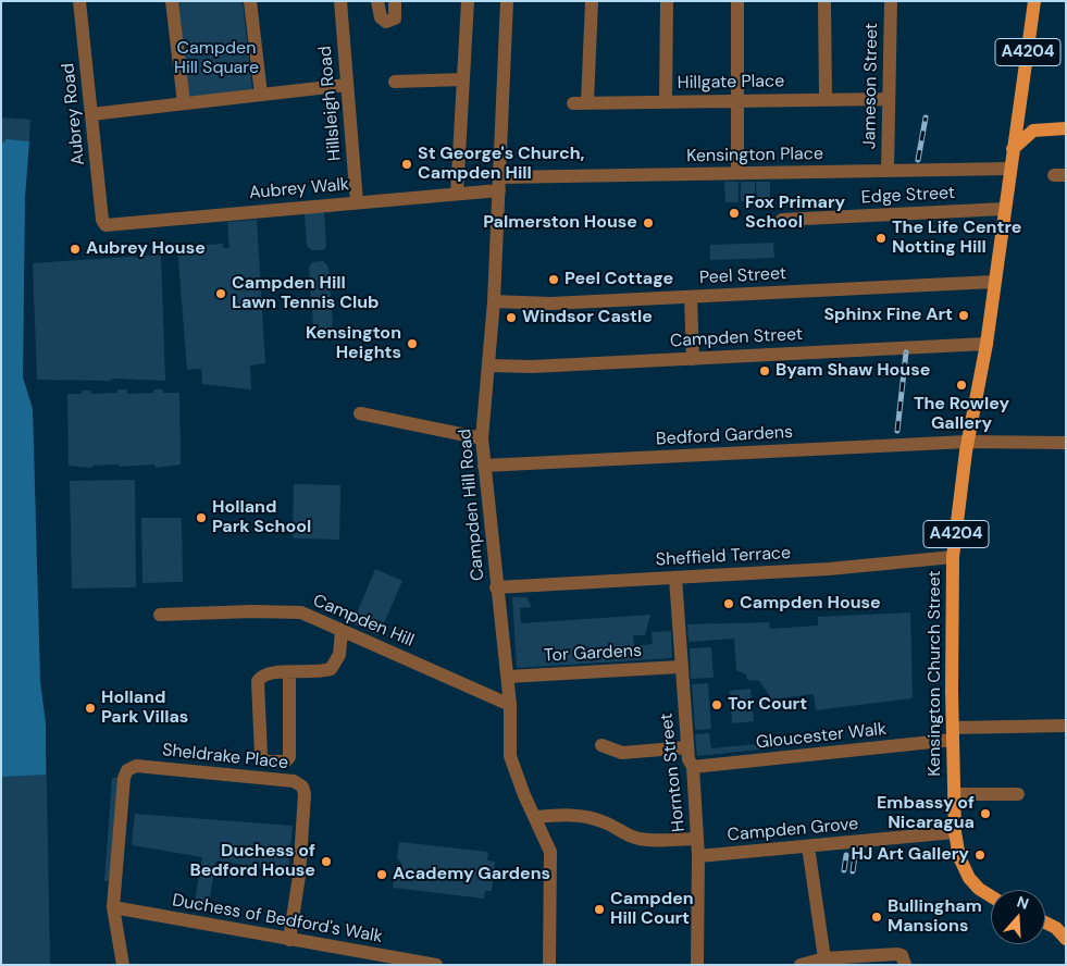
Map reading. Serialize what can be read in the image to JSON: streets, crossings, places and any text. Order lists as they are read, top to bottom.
{
  "streets": {
    "main road": ["A4204", "Kensington Church Street"],
    "street": [
      "Hillgate Place",
      "Jameson Street",
      "Hillsleigh Road",
      "Aubrey Road",
      "Kensington Place",
      "Aubrey Walk",
      "Edge Street",
      "Peel Street",
      "Campden Street",
      "Bedford Gardens",
      "Campden Hill Road",
      "Sheffield Terrace",
      "Campden Hill",
      "Tor Gardens",
      "Gloucester Walk",
      "Sheldrake Place",
      "Hornton Street",
      "Campden Grove",
      "Duchess of Bedford's Walk"
    ]
  },
  "crossings": [
    ["Hillgate Place", "Jameson Street"],
    ["Jameson Street", "Kensington Place"],
    ["Hillsleigh Road", "Aubrey Walk"],
    ["Aubrey Road", "Aubrey Walk"],
    ["Kensington Place", "Aubrey Walk"],
    ["Kensington Place", "Campden Hill Road"],
    ["Kensington Place", "Kensington Church Street"],
    ["Aubrey Walk", "Campden Hill Road"],
    ["Edge Street", "Kensington Church Street"],
    ["Peel Street", "Campden Hill Road"],
    ["Peel Street", "Kensington Church Street"],
    ["Campden Street", "Campden Hill Road"],
    ["Campden Street", "Kensington Church Street"],
    ["Bedford Gardens", "Campden Hill Road"],
    ["Bedford Gardens", "Kensington Church Street"],
    ["Campden Hill Road", "Sheffield Terrace"],
    ["Campden Hill Road", "Campden Hill"],
    ["Campden Hill Road", "Tor Gardens"],
    ["Sheffield Terrace", "Kensington Church Street"],
    ["Sheffield Terrace", "Hornton Street"],
    ["Tor Gardens", "Hornton Street"],
    ["Kensington Church Street", "Gloucester Walk"],
    ["Kensington Church Street", "Campden Grove"],
    ["Gloucester Walk", "Hornton Street"],
    ["Sheldrake Place", "Duchess of Bedford's Walk"],
    ["Hornton Street", "Campden Grove"]
  ],
  "parks": ["Campden Hill Square"],
  "places": [
    "St George's Church, Campden Hill",
    "Fox Primary School",
    "Palmerston House",
    "The Life Centre Notting Hill",
    "Aubrey House",
    "Peel Cottage",
    "Campden Hill Lawn Tennis Club",
    "Sphinx Fine Art",
    "Windsor Castle",
    "Kensington Heights",
    "Byam Shaw House",
    "The Rowley Gallery",
    "Holland Park School",
    "Campden House",
    "Tor Court",
    "Holland Park Villas",
    "Embassy of Nicaragua",
    "HJ Art Gallery",
    "Duchess of Bedford House",
    "Academy Gardens",
    "Campden Hill Court",
    "Bullingham Mansions"
  ],
  "north": "top"
}
